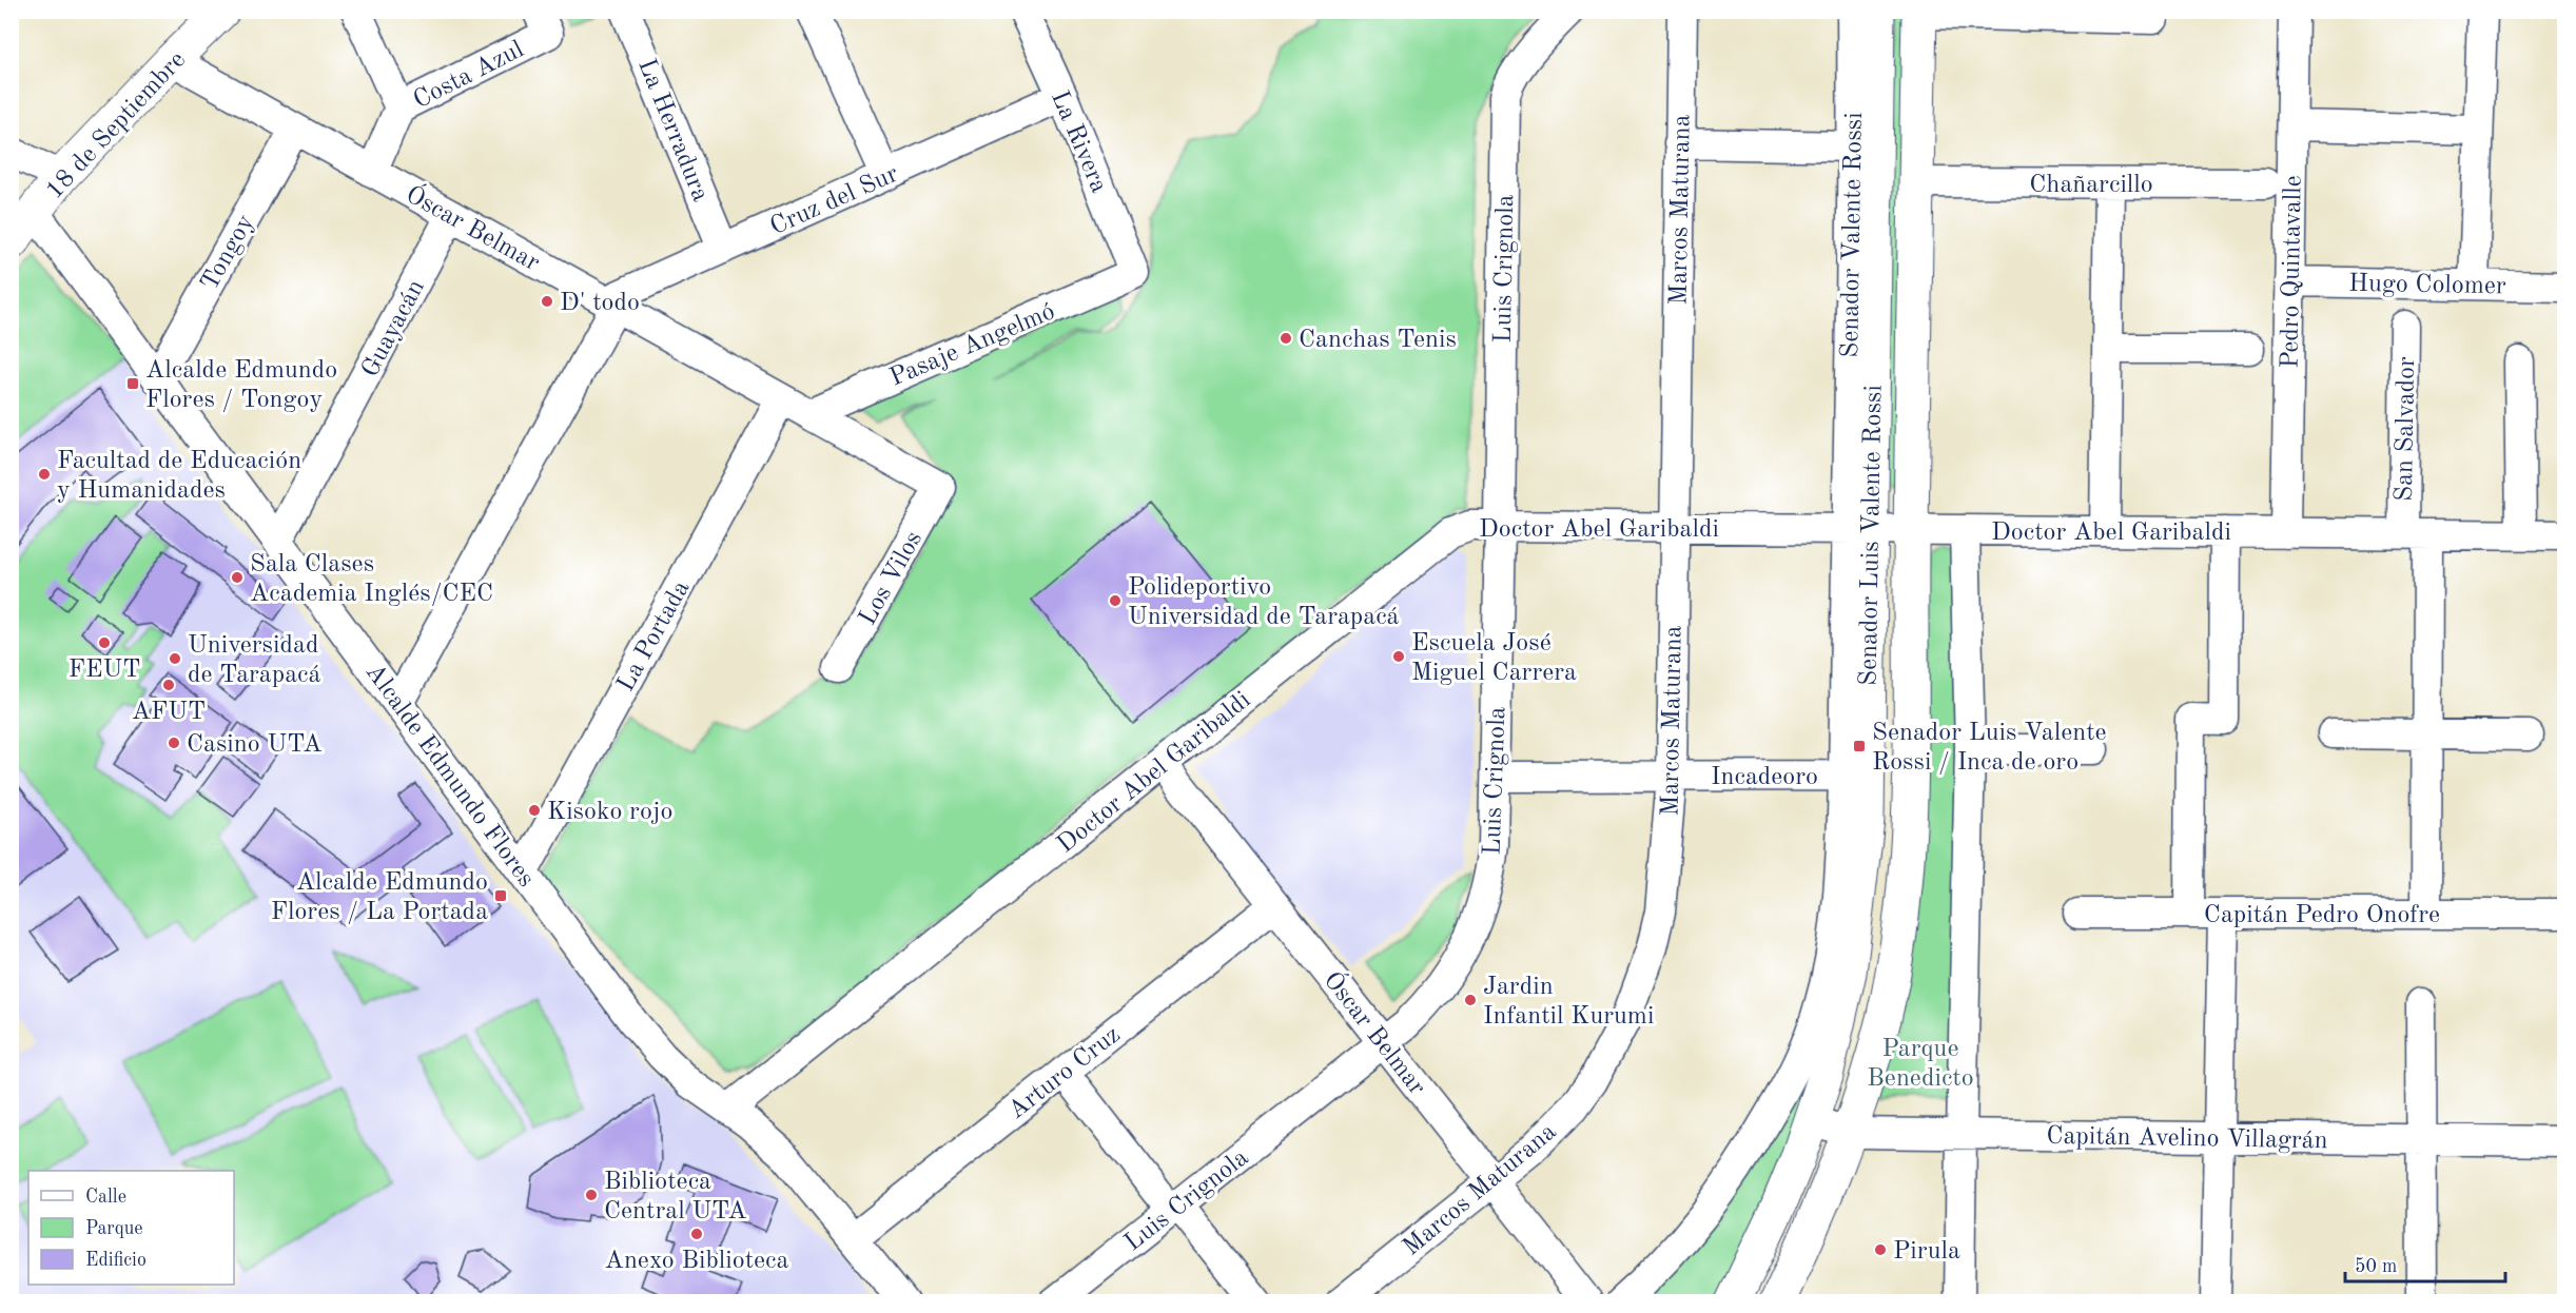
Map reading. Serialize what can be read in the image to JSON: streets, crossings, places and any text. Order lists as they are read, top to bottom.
{
  "streets": {
    "main road": ["18 de Septiembre", "Senador Luis Valente Rossi"],
    "street": [
      "Costa Azul",
      "La Herradura",
      "La Rivera",
      "Chañarcillo",
      "Cruz del Sur",
      "Marcos Maturana",
      "Óscar Belmar",
      "Senador Valente Rossi",
      "Tongoy",
      "Luis Crignola",
      "Pedro Quintavalle",
      "Hugo Colomer",
      "Guayacán",
      "Pasaje Angelmó",
      "San Salvador",
      "Doctor Abel Garibaldi",
      "Los Vilos",
      "La Portada",
      "Alcalde Edmundo Flores",
      "Incadeoro",
      "Capitán Pedro Onofre",
      "Arturo Cruz",
      "Capitán Avelino Villagrán"
    ]
  },
  "crossings": [
    ["Costa Azul", "Óscar Belmar"],
    ["18 de Septiembre", "Óscar Belmar"],
    ["18 de Septiembre", "Alcalde Edmundo Flores"],
    ["La Herradura", "Cruz del Sur"],
    ["La Rivera", "Cruz del Sur"],
    ["La Rivera", "Pasaje Angelmó"],
    ["Chañarcillo", "Senador Luis Valente Rossi"],
    ["Cruz del Sur", "Óscar Belmar"],
    ["Marcos Maturana", "Óscar Belmar"],
    ["Marcos Maturana", "Doctor Abel Garibaldi"],
    ["Marcos Maturana", "Incadeoro"],
    ["Óscar Belmar", "Tongoy"],
    ["Óscar Belmar", "Luis Crignola"],
    ["Óscar Belmar", "Guayacán"],
    ["Óscar Belmar", "Pasaje Angelmó"],
    ["Óscar Belmar", "Doctor Abel Garibaldi"],
    ["Óscar Belmar", "Los Vilos"],
    ["Óscar Belmar", "La Portada"],
    ["Óscar Belmar", "Arturo Cruz"],
    ["Senador Valente Rossi", "Doctor Abel Garibaldi"],
    ["Senador Valente Rossi", "Senador Luis Valente Rossi"],
    ["Senador Valente Rossi", "Incadeoro"],
    ["Tongoy", "Alcalde Edmundo Flores"],
    ["Luis Crignola", "Doctor Abel Garibaldi"],
    ["Luis Crignola", "Incadeoro"],
    ["Pedro Quintavalle", "Hugo Colomer"],
    ["Pedro Quintavalle", "Doctor Abel Garibaldi"],
    ["Guayacán", "Alcalde Edmundo Flores"],
    ["San Salvador", "Doctor Abel Garibaldi"],
    ["Doctor Abel Garibaldi", "Senador Luis Valente Rossi"],
    ["Doctor Abel Garibaldi", "Alcalde Edmundo Flores"],
    ["Senador Luis Valente Rossi", "Capitán Avelino Villagrán"],
    ["La Portada", "Alcalde Edmundo Flores"],
    ["Alcalde Edmundo Flores", "Arturo Cruz"]
  ],
  "parks": ["Parque Benedicto"],
  "places": {
    "other": [
      "D' todo",
      "Canchas Tenis",
      "Facultad de Educación y Humanidades",
      "Sala Clases Academia Inglés/CEC",
      "Polideportivo Universidad de Tarapacá",
      "FEUT",
      "Escuela José Miguel Carrera",
      "Universidad de Tarapacá",
      "AFUT",
      "Casino UTA",
      "Kisoko rojo",
      "Jardin Infantil Kurumi",
      "Biblioteca Central UTA",
      "Anexo Biblioteca",
      "Pirula"
    ],
    "transit": ["Alcalde Edmundo Flores / Tongoy", "Senador Luis Valente Rossi / Inca de oro", "Alcalde Edmundo Flores / La Portada"]
  },
  "legend": ["Calle", "Parque", "Edificio"],
  "scale_bar": "50 m"
}
